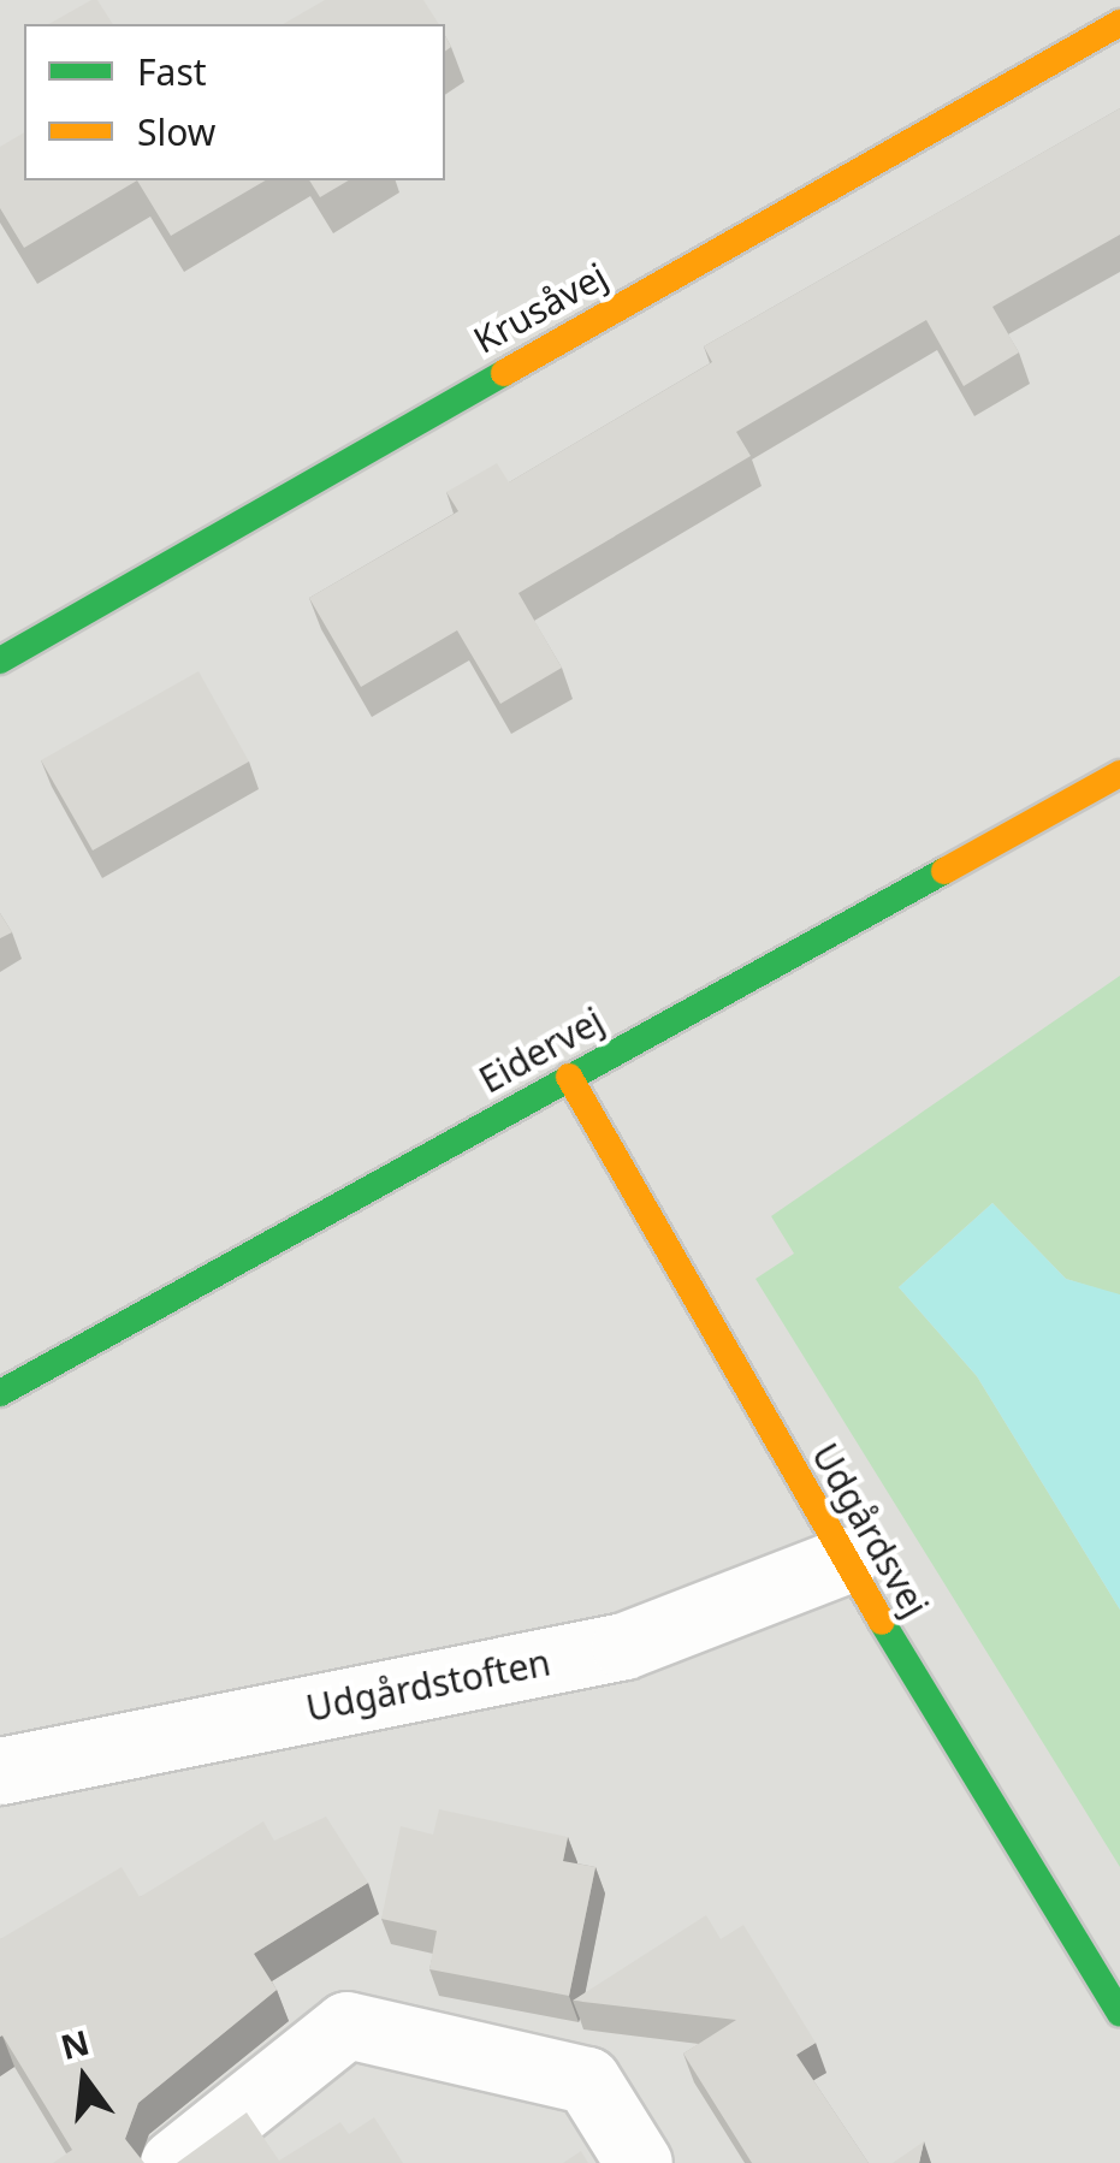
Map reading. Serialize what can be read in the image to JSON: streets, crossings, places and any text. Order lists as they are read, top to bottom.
{
  "streets": {
    "street": [
      "Krusåvej",
      "Eidervej",
      "Udgårdsvej",
      "Udgårdstoften"
    ]
  },
  "crossings": [
    ["Eidervej", "Udgårdsvej"],
    ["Udgårdsvej", "Udgårdstoften"]
  ],
  "legend": ["Fast", "Slow"],
  "north": "top"
}
